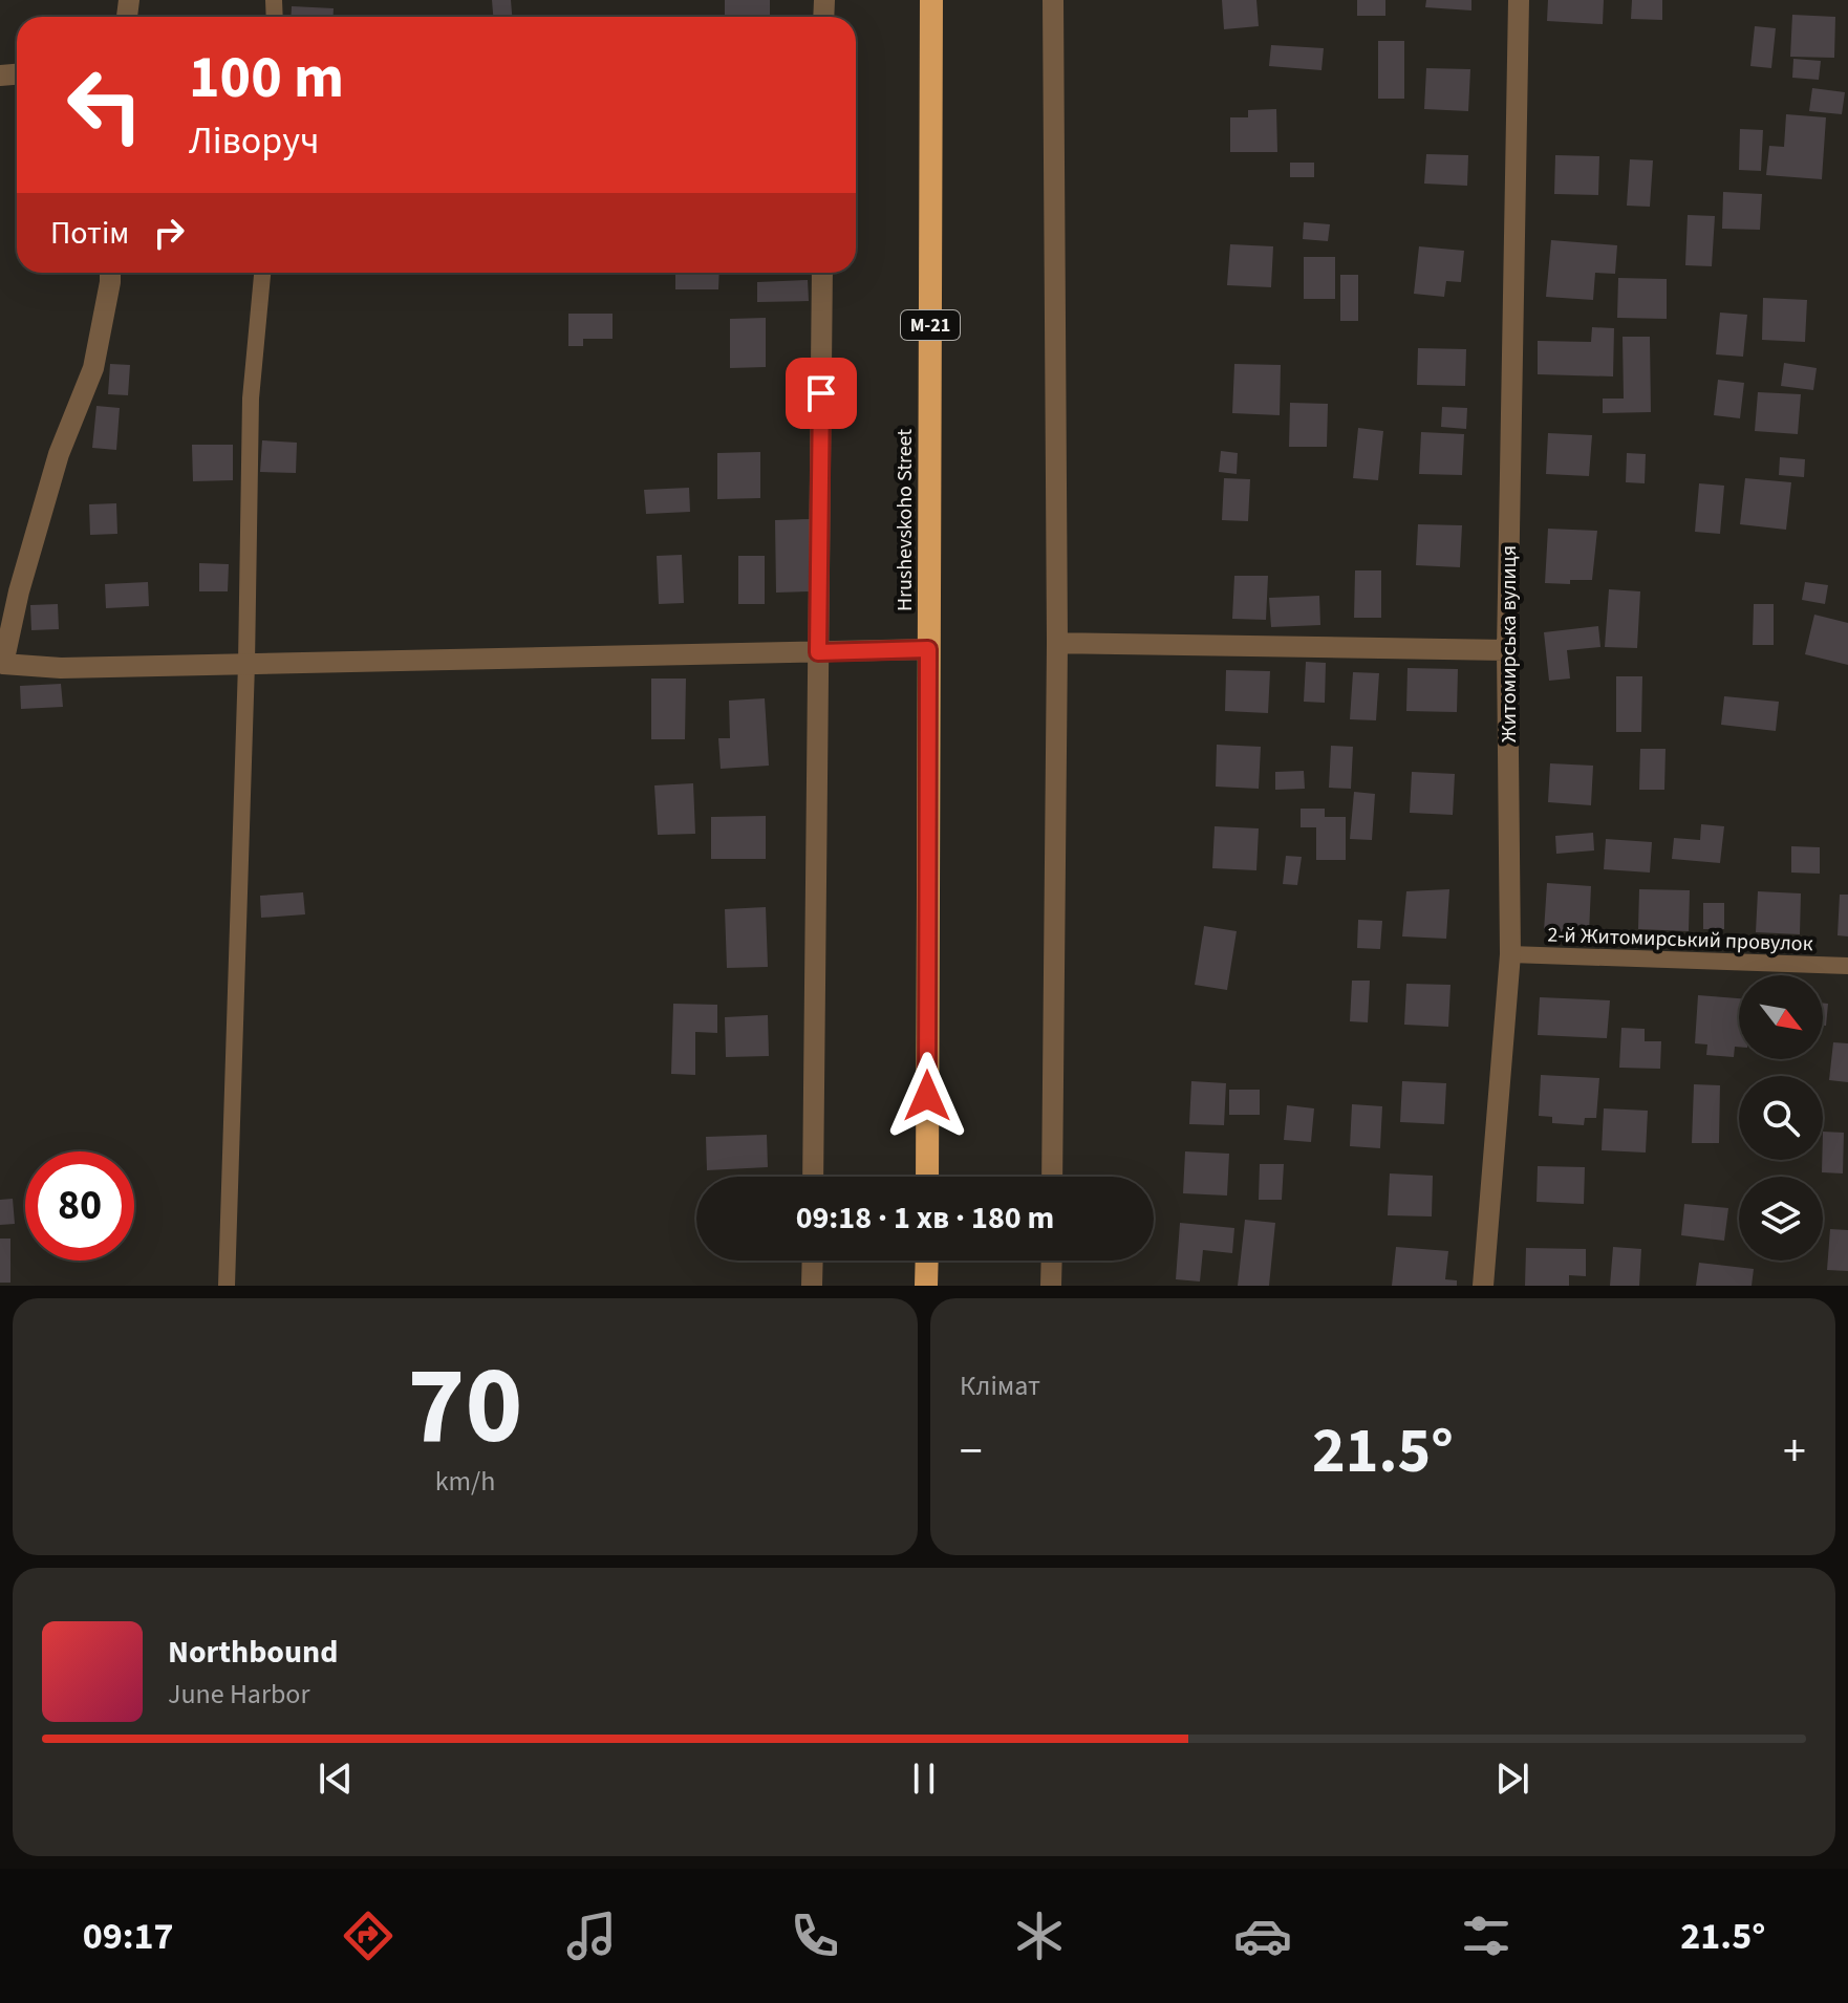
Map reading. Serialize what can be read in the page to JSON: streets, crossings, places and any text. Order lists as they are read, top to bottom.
{
  "streets": {
    "highway": ["М-21", "Hrushevskoho Street"],
    "street": ["Житомирська вулиця"],
    "lane": ["2-й Житомирський провулок"]
  },
  "crossings": [
    ["Житомирська вулиця", "2-й Житомирський провулок"]
  ],
  "north": "bottom right",
  "page": {
    "turn": ["100 m", "Ліворуч"],
    "then": "Потім",
    "limit": "80",
    "trip": "09:18 · 1 хв · 180 m",
    "tile": [
      ["70", "km/h"],
      "Клімат"
    ],
    "heat": ["−", "21.5°", "+"],
    "song": ["Northbound", "June Harbor"],
    "tabs": ["09:17", "21.5°"]
  }
}
